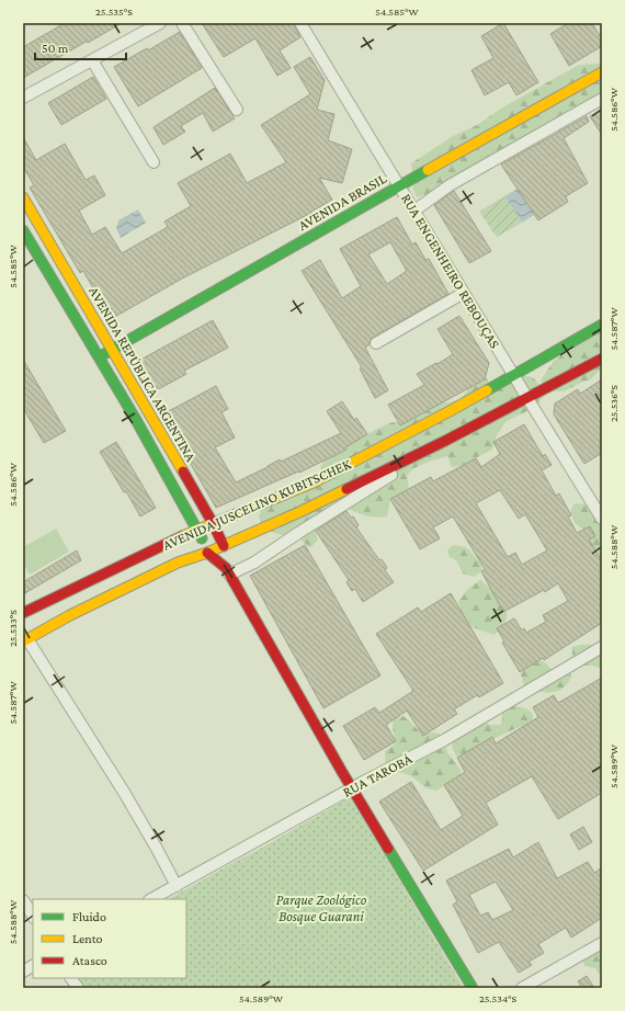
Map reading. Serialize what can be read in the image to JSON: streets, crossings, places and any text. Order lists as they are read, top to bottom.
{
  "streets": {
    "main road": ["AVENIDA BRASIL", "AVENIDA REPÚBLICA ARGENTINA", "AVENIDA JUSCELINO KUBITSCHEK"],
    "street": ["RUA ENGENHEIRO REBOUÇAS", "RUA TAROBÁ"]
  },
  "crossings": [
    ["AVENIDA BRASIL", "RUA ENGENHEIRO REBOUÇAS"],
    ["AVENIDA BRASIL", "AVENIDA REPÚBLICA ARGENTINA"],
    ["RUA ENGENHEIRO REBOUÇAS", "AVENIDA JUSCELINO KUBITSCHEK"],
    ["AVENIDA REPÚBLICA ARGENTINA", "AVENIDA JUSCELINO KUBITSCHEK"],
    ["AVENIDA REPÚBLICA ARGENTINA", "RUA TAROBÁ"]
  ],
  "parks": ["Parque Zoológico Bosque Guarani"],
  "legend": ["Fluido", "Lento", "Atasco"],
  "scale_bar": "50 m",
  "coordinates": [
    "25.535°S",
    "54.585°W",
    "54.586°W",
    "54.587°W",
    "25.536°S",
    "54.588°W",
    "25.533°S",
    "54.589°W",
    "25.534°S"
  ]
}
